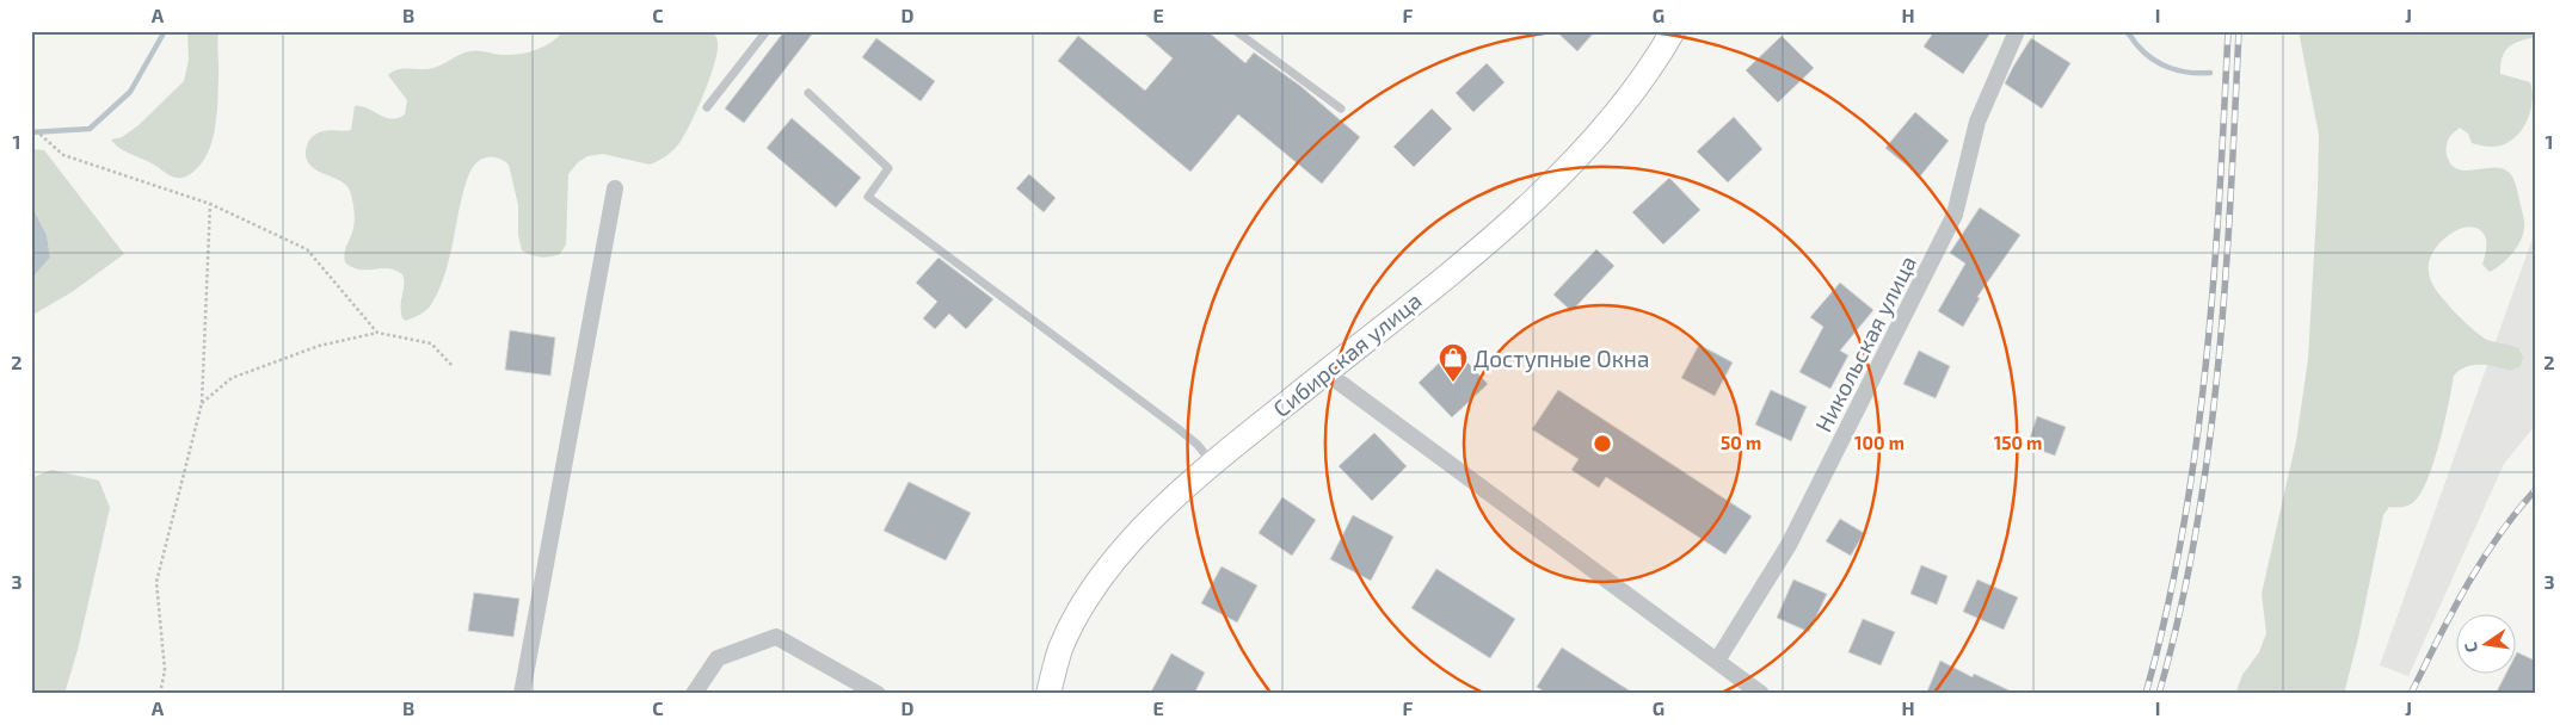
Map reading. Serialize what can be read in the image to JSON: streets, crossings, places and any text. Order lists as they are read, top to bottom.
{
  "streets": {
    "street": ["Никольская улица", "Сибирская улица"]
  },
  "places": {
    "shop": ["Доступные Окна"]
  },
  "north": "left",
  "grid": {
    "columns": [
      "A",
      "B",
      "C",
      "D",
      "E",
      "F",
      "G",
      "H",
      "I",
      "J"
    ],
    "rows": ["1", "2", "3"]
  },
  "rings": ["50 m", "100 m", "150 m"]
}
